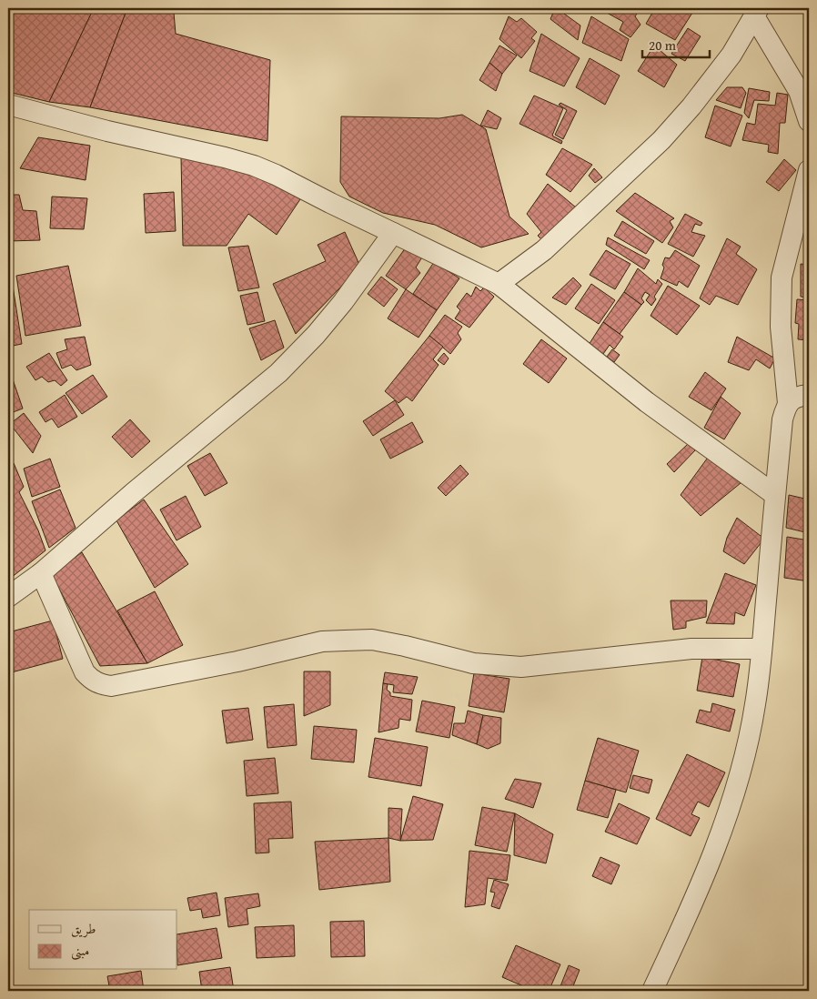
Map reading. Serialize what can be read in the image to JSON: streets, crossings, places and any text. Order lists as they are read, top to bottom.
{
  "legend": ["طريق", "مبنى"],
  "scale_bar": "20 m"
}
